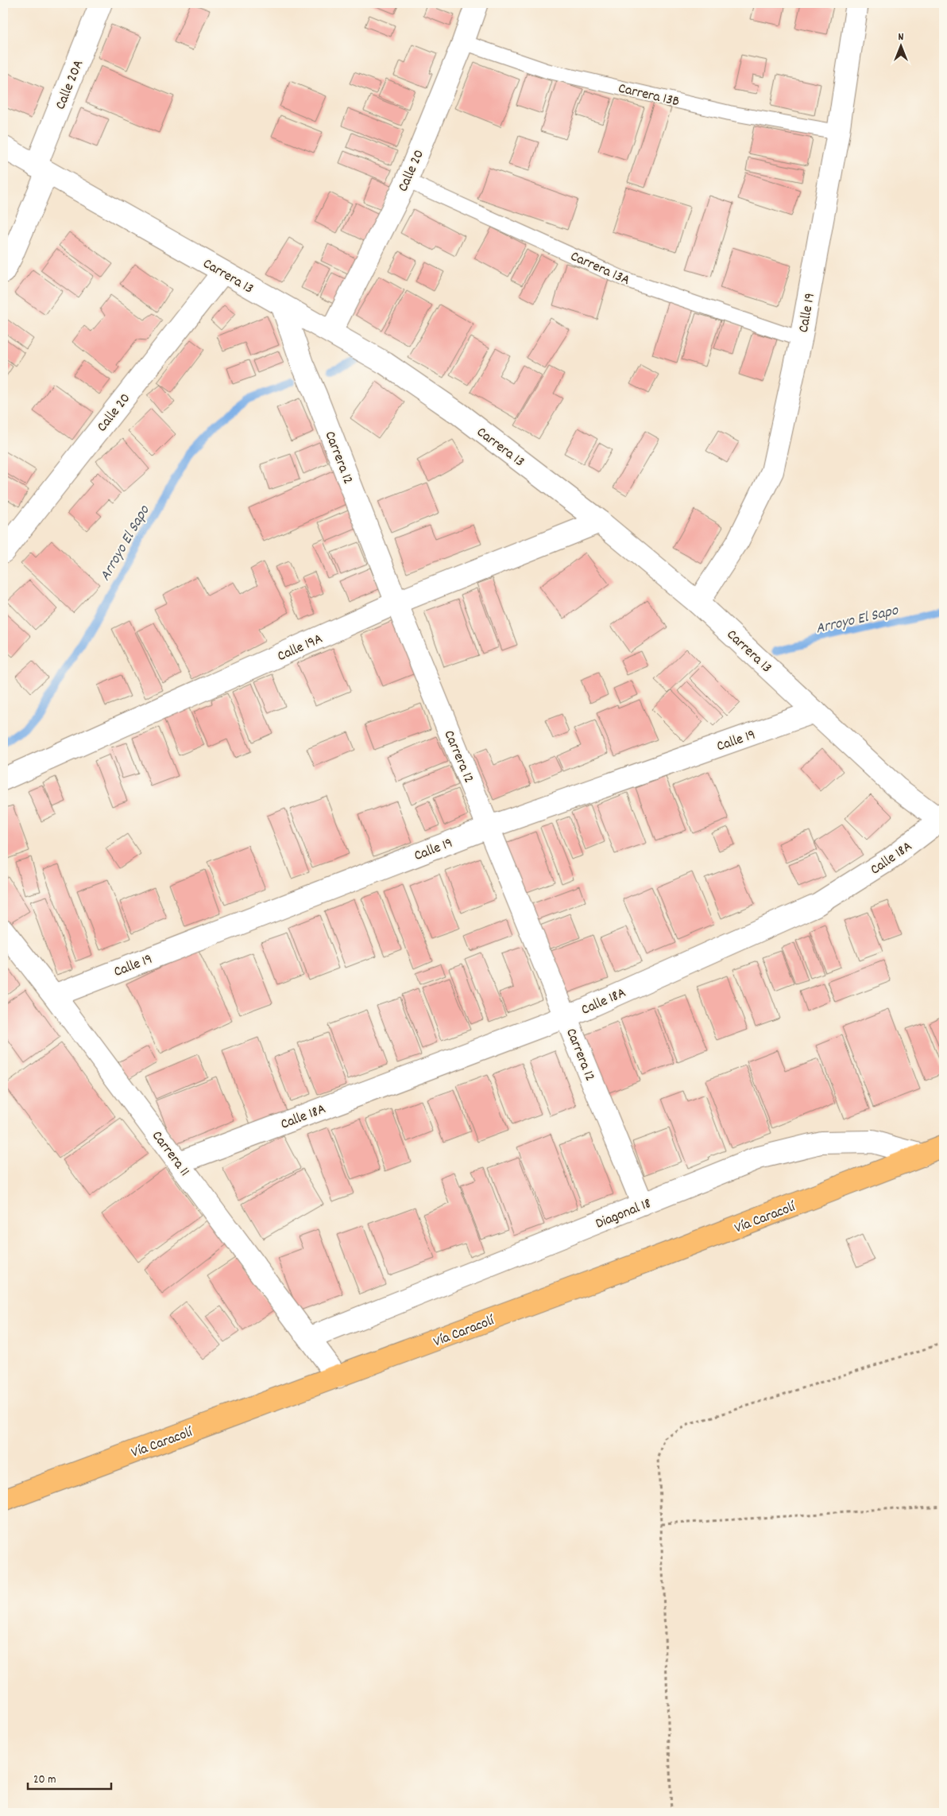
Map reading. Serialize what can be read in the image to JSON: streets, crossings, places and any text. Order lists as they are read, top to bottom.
{
  "streets": {
    "main road": ["Vía Caracolí"],
    "street": [
      "Calle 20A",
      "Calle 20",
      "Carrera 13",
      "Calle 19",
      "Carrera 12",
      "Calle 19A",
      "Calle 18A",
      "Carrera 11",
      "Diagonal 18"
    ],
    "lane": ["Carrera 13B", "Carrera 13A"]
  },
  "crossings": [
    ["Calle 20A", "Carrera 13"],
    ["Carrera 13B", "Calle 20"],
    ["Carrera 13B", "Calle 19"],
    ["Calle 20", "Carrera 13A"],
    ["Calle 20", "Carrera 13"],
    ["Carrera 13A", "Calle 19"],
    ["Carrera 13", "Calle 19"],
    ["Carrera 13", "Carrera 12"],
    ["Carrera 13", "Calle 19A"],
    ["Carrera 13", "Calle 18A"],
    ["Calle 19", "Carrera 12"],
    ["Calle 19", "Carrera 11"],
    ["Carrera 12", "Calle 19A"],
    ["Carrera 12", "Calle 18A"],
    ["Carrera 12", "Diagonal 18"],
    ["Calle 18A", "Carrera 11"],
    ["Carrera 11", "Diagonal 18"],
    ["Carrera 11", "Vía Caracolí"],
    ["Diagonal 18", "Vía Caracolí"]
  ],
  "water": ["Arroyo El Sapo"],
  "scale_bar": "20 m",
  "north": "top"
}
